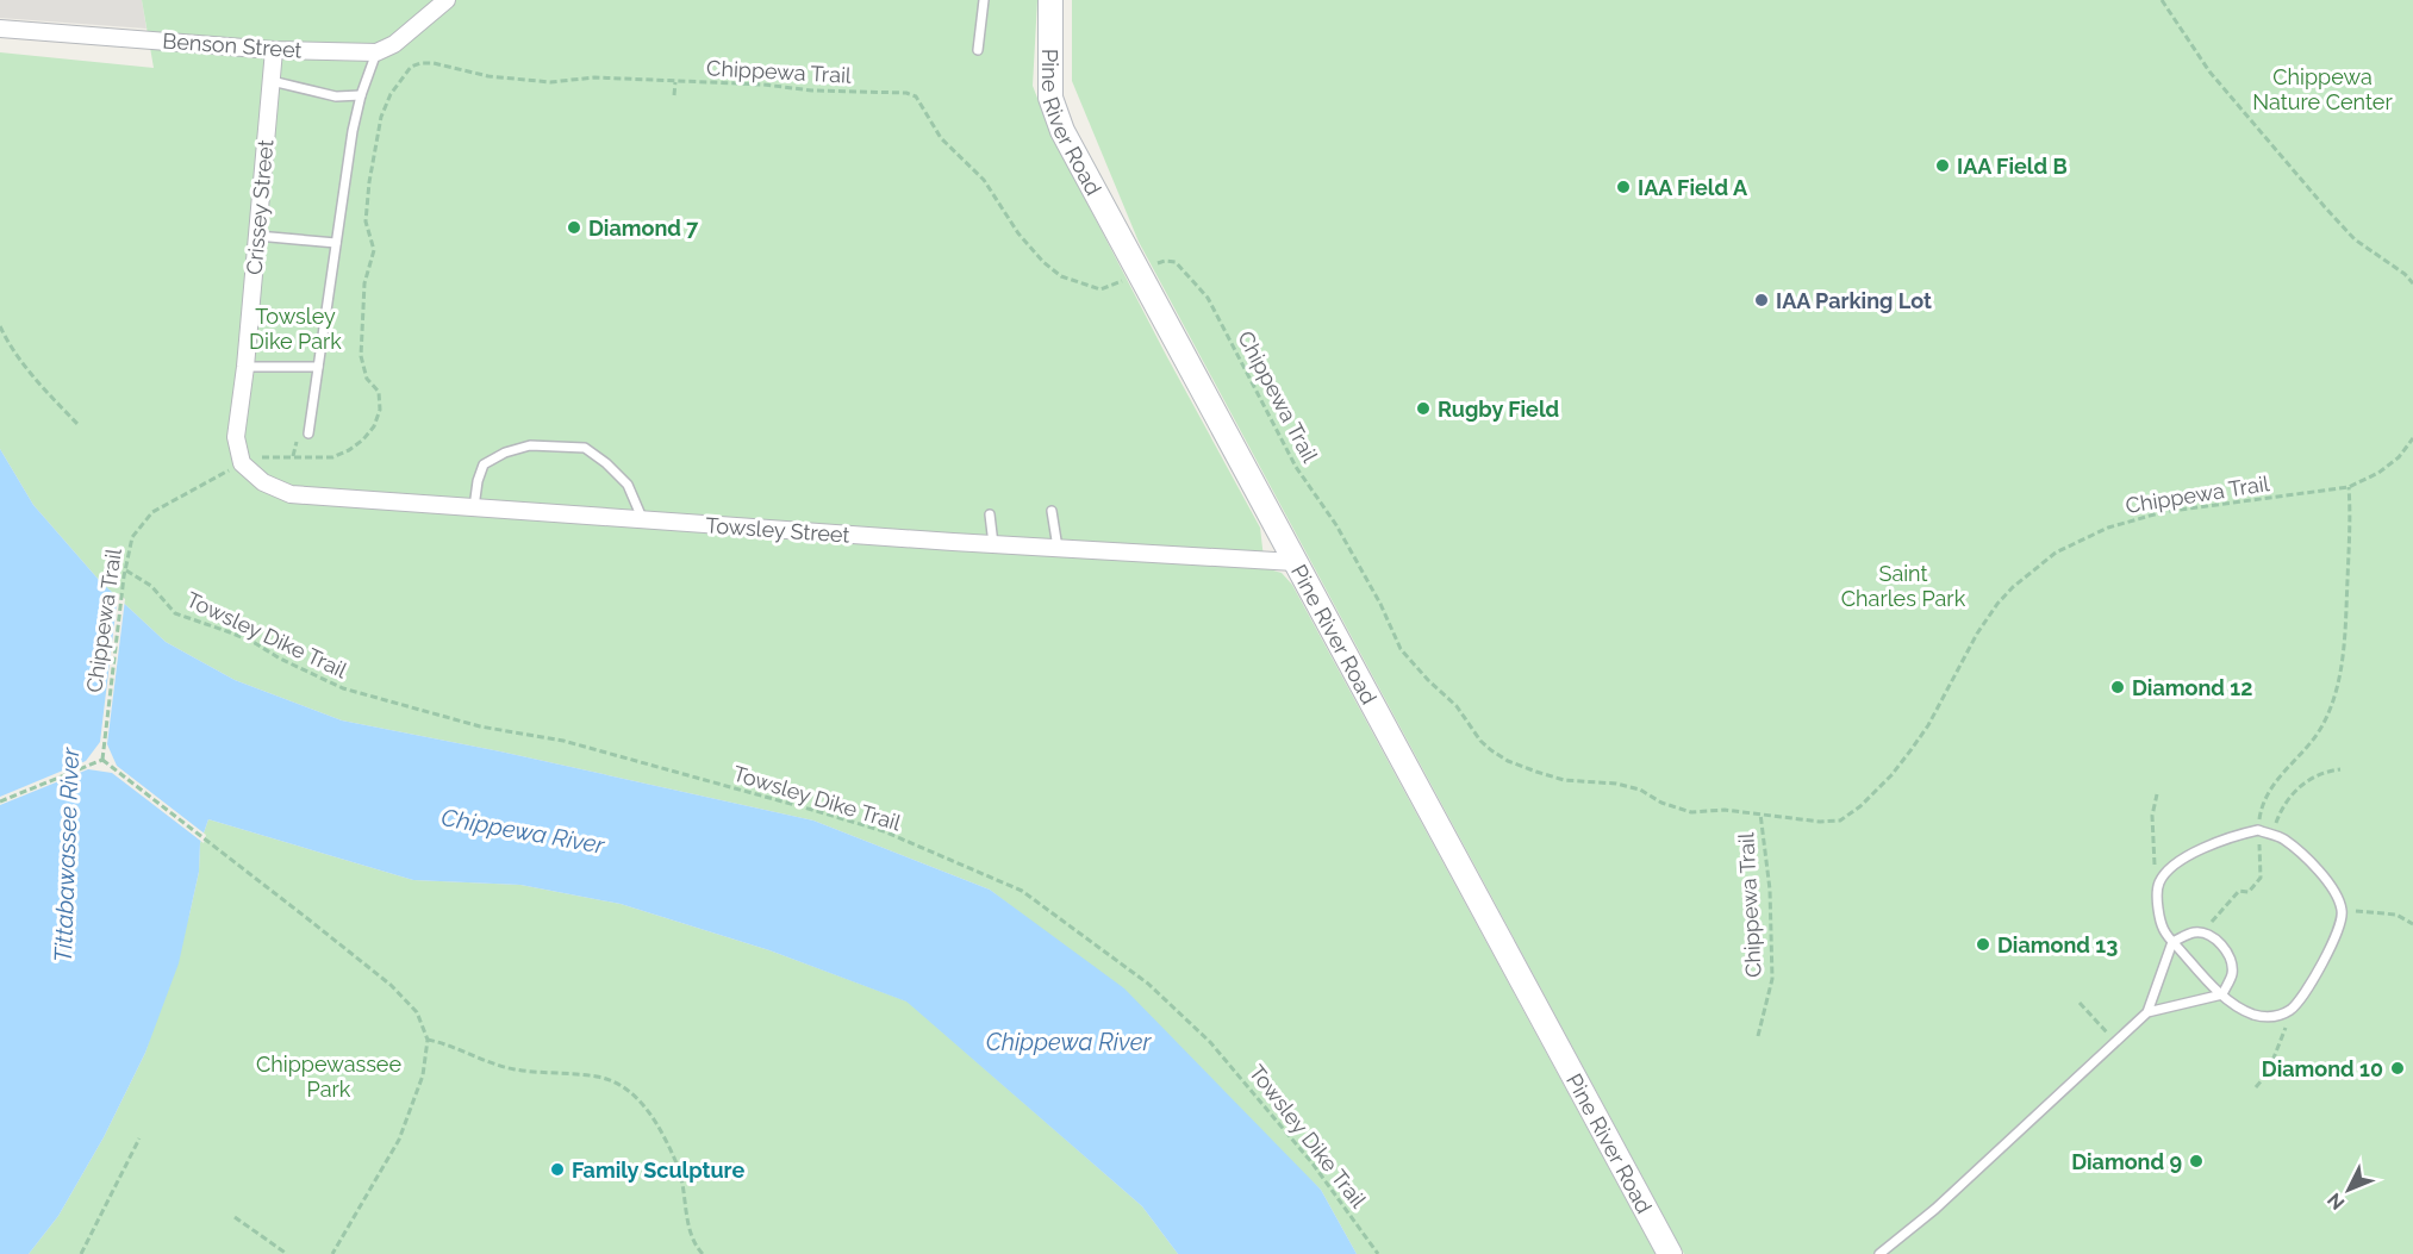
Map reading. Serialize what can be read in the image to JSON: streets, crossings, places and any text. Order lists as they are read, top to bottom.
{
  "streets": {
    "street": [
      "Benson Street",
      "Pine River Road",
      "Crissey Street",
      "Towsley Street"
    ],
    "path": ["Chippewa Trail", "Towsley Dike Trail"]
  },
  "crossings": [
    ["Benson Street", "Crissey Street"],
    ["Chippewa Trail", "Pine River Road"],
    ["Chippewa Trail", "Crissey Street"],
    ["Chippewa Trail", "Towsley Street"],
    ["Chippewa Trail", "Towsley Dike Trail"],
    ["Pine River Road", "Towsley Street"],
    ["Crissey Street", "Towsley Street"]
  ],
  "water": ["Chippewa River", "Tittabawassee River"],
  "parks": [
    "Chippewa Nature Center",
    "Towsley Dike Park",
    "Saint Charles Park",
    "Chippewassee Park"
  ],
  "places": [
    "IAA Field B",
    "IAA Field A",
    "Diamond 7",
    "IAA Parking Lot",
    "Rugby Field",
    "Diamond 12",
    "Diamond 13",
    "Diamond 10",
    "Diamond 9",
    "Family Sculpture"
  ],
  "north": "bottom left"
}
